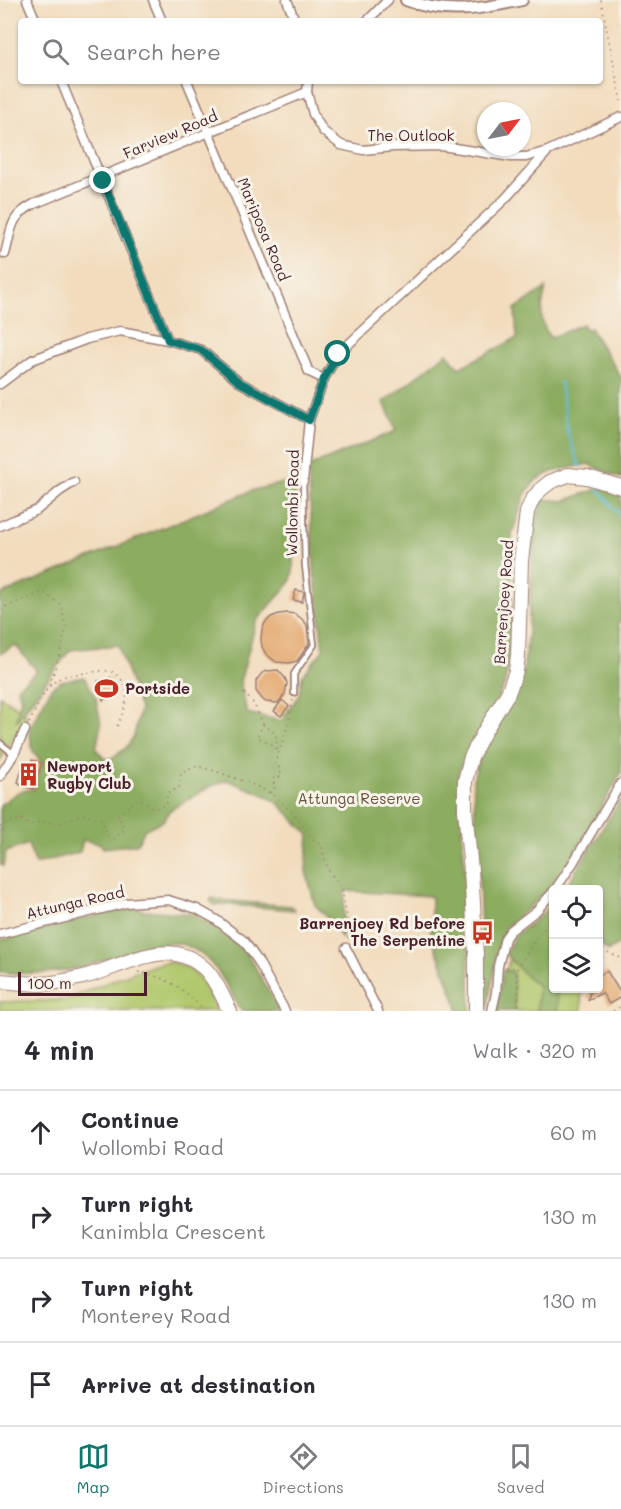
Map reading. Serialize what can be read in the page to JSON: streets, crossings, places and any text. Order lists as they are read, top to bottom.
{
  "streets": {
    "main road": ["Barrenjoey Road"],
    "street": [
      "Farview Road",
      "The Outlook",
      "Mariposa Road",
      "Wollombi Road",
      "Attunga Road"
    ]
  },
  "crossings": [
    ["Farview Road", "The Outlook"],
    ["Farview Road", "Mariposa Road"],
    ["The Outlook", "Wollombi Road"],
    ["Mariposa Road", "Wollombi Road"]
  ],
  "parks": ["Attunga Reserve"],
  "places": {
    "sports": ["Portside"],
    "building": ["Newport Rugby Club"],
    "bus stop": ["Barrenjoey Rd before The Serpentine"]
  },
  "scale_bar": "100 m",
  "north": "top right",
  "page": {
    "search": "Search here",
    "scale": "100 m",
    "heading": ["4 min", "Walk · 320 m"],
    "list": [
      ["Continue", "Wollombi Road", "60 m"],
      ["Turn right", "Kanimbla Crescent", "130 m"],
      ["Turn right", "Monterey Road", "130 m"],
      "Arrive at destination"
    ],
    "nav": ["Map", "Directions", "Saved"]
  }
}
